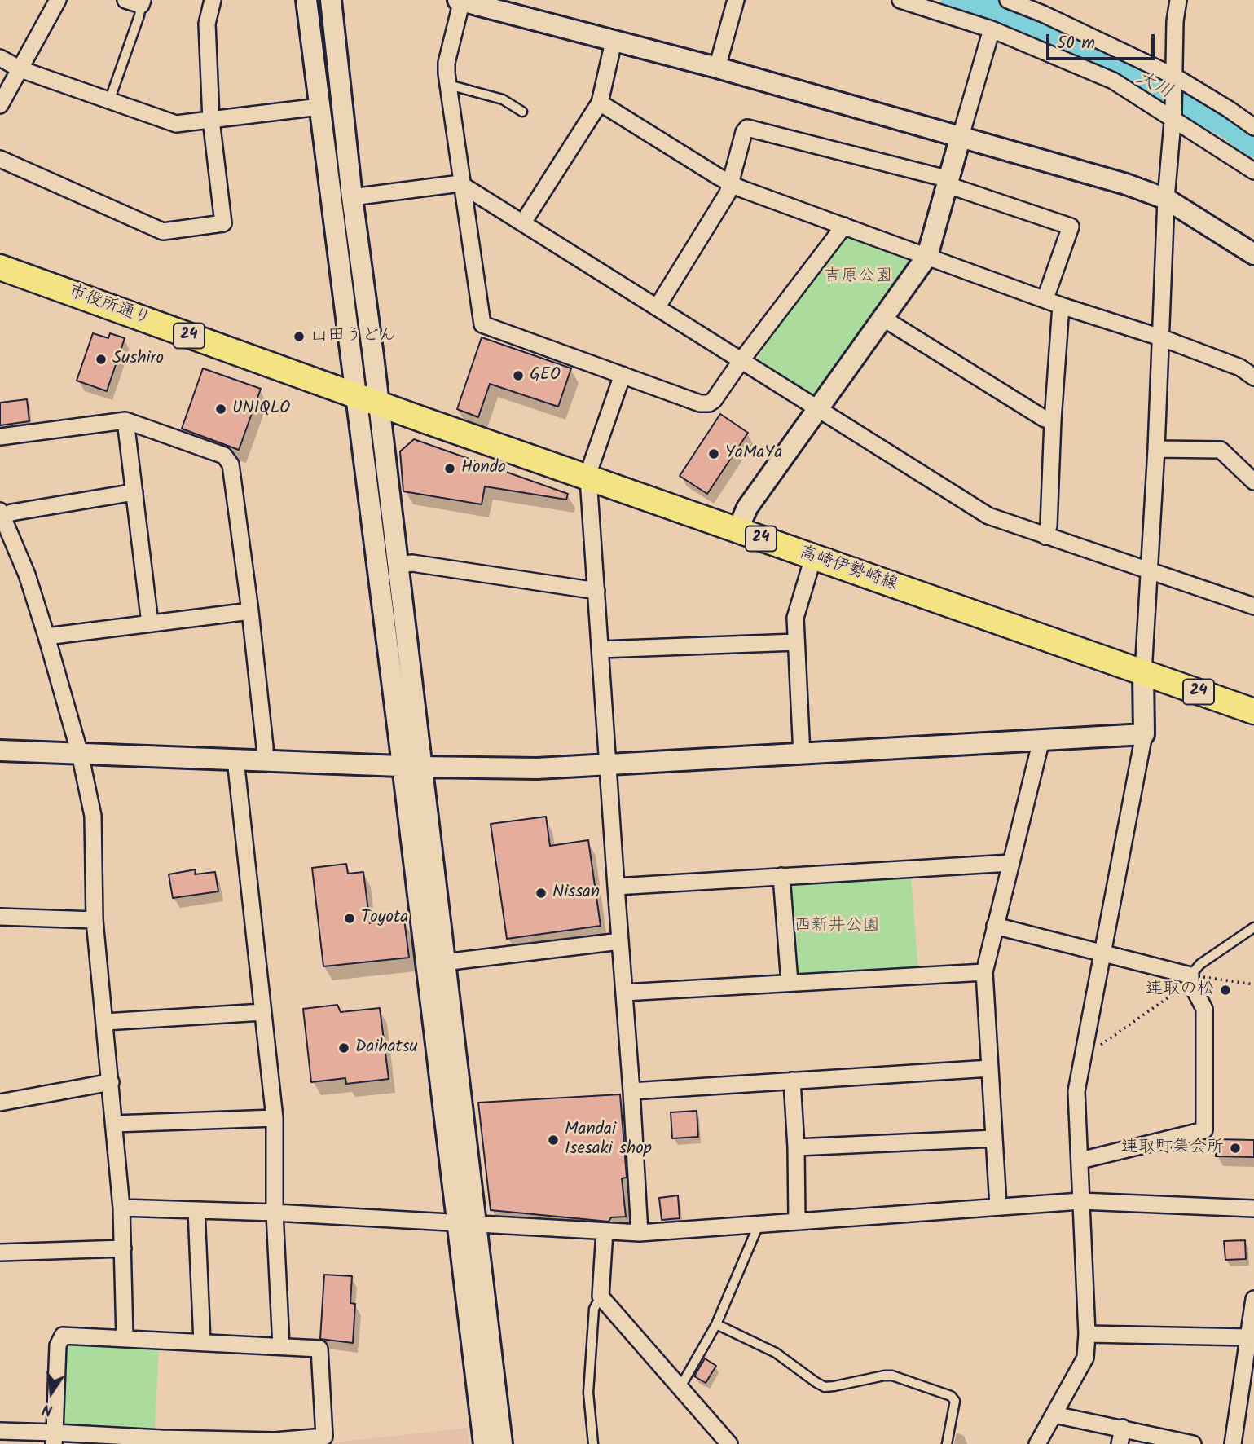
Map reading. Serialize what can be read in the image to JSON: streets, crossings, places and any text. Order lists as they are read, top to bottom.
{
  "streets": {
    "main road": ["市役所通り", "24", "高崎伊勢崎線"]
  },
  "crossings": [
    ["市役所通り", "高崎伊勢崎線"]
  ],
  "water": ["大川"],
  "parks": ["吉原公園", "西新井公園"],
  "places": [
    "山田うどん",
    "Sushiro",
    "GEO",
    "UNIQLO",
    "YaMaYa",
    "Honda",
    "Nissan",
    "Toyota",
    "連取の松",
    "Daihatsu",
    "Mandai Isesaki shop",
    "連取町集会所"
  ],
  "scale_bar": "50 m",
  "north": "bottom"
}
